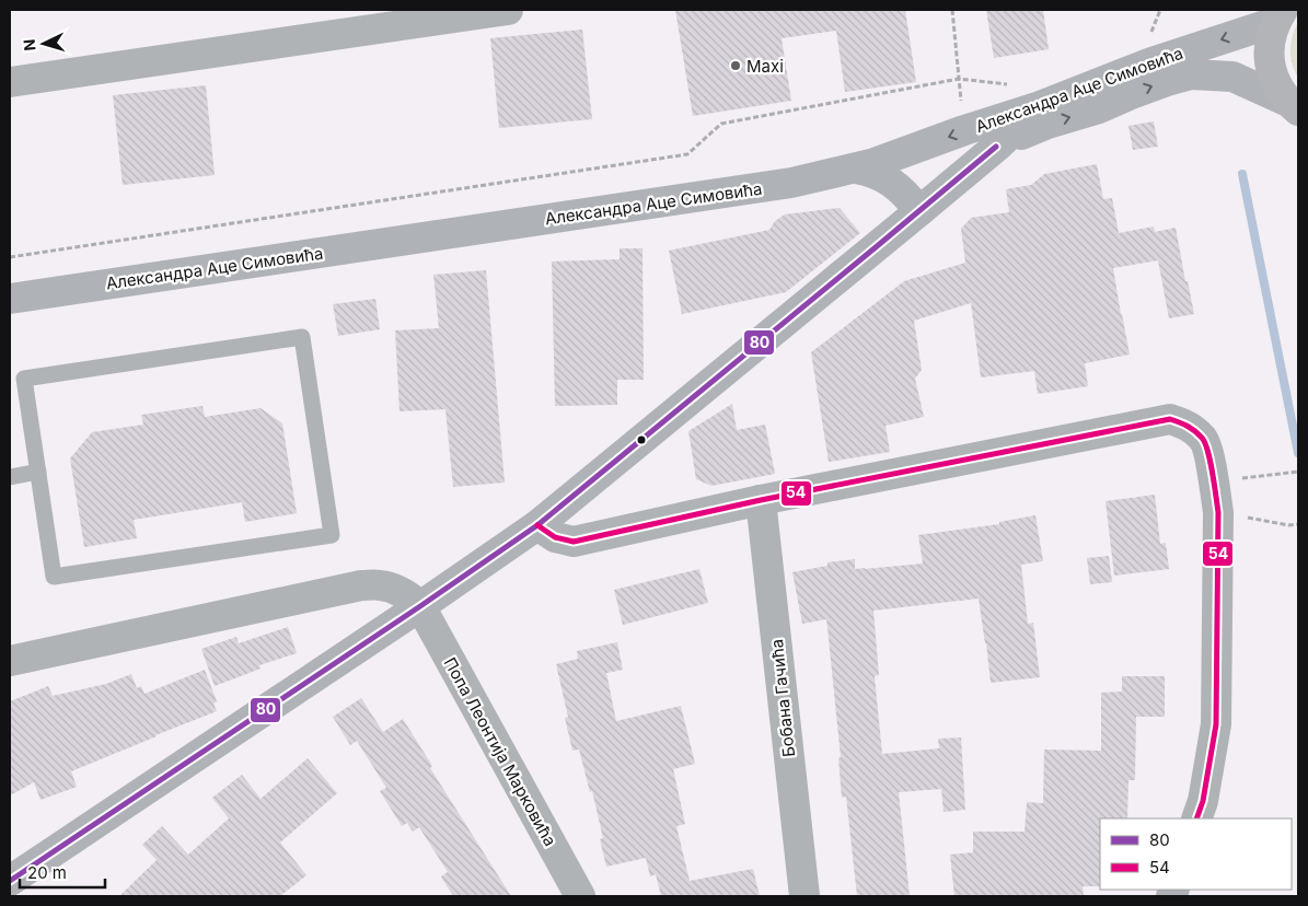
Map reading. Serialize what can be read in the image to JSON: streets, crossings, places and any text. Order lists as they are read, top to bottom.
{
  "streets": {
    "street": ["Александра Аце Симовића", "Бобана Гачића", "Попа Леонтија Марковића"]
  },
  "places": ["Maxi"],
  "lines": ["transit line 80", "transit line 54"],
  "legend": ["80", "54"],
  "scale_bar": "20 m",
  "north": "left"
}
